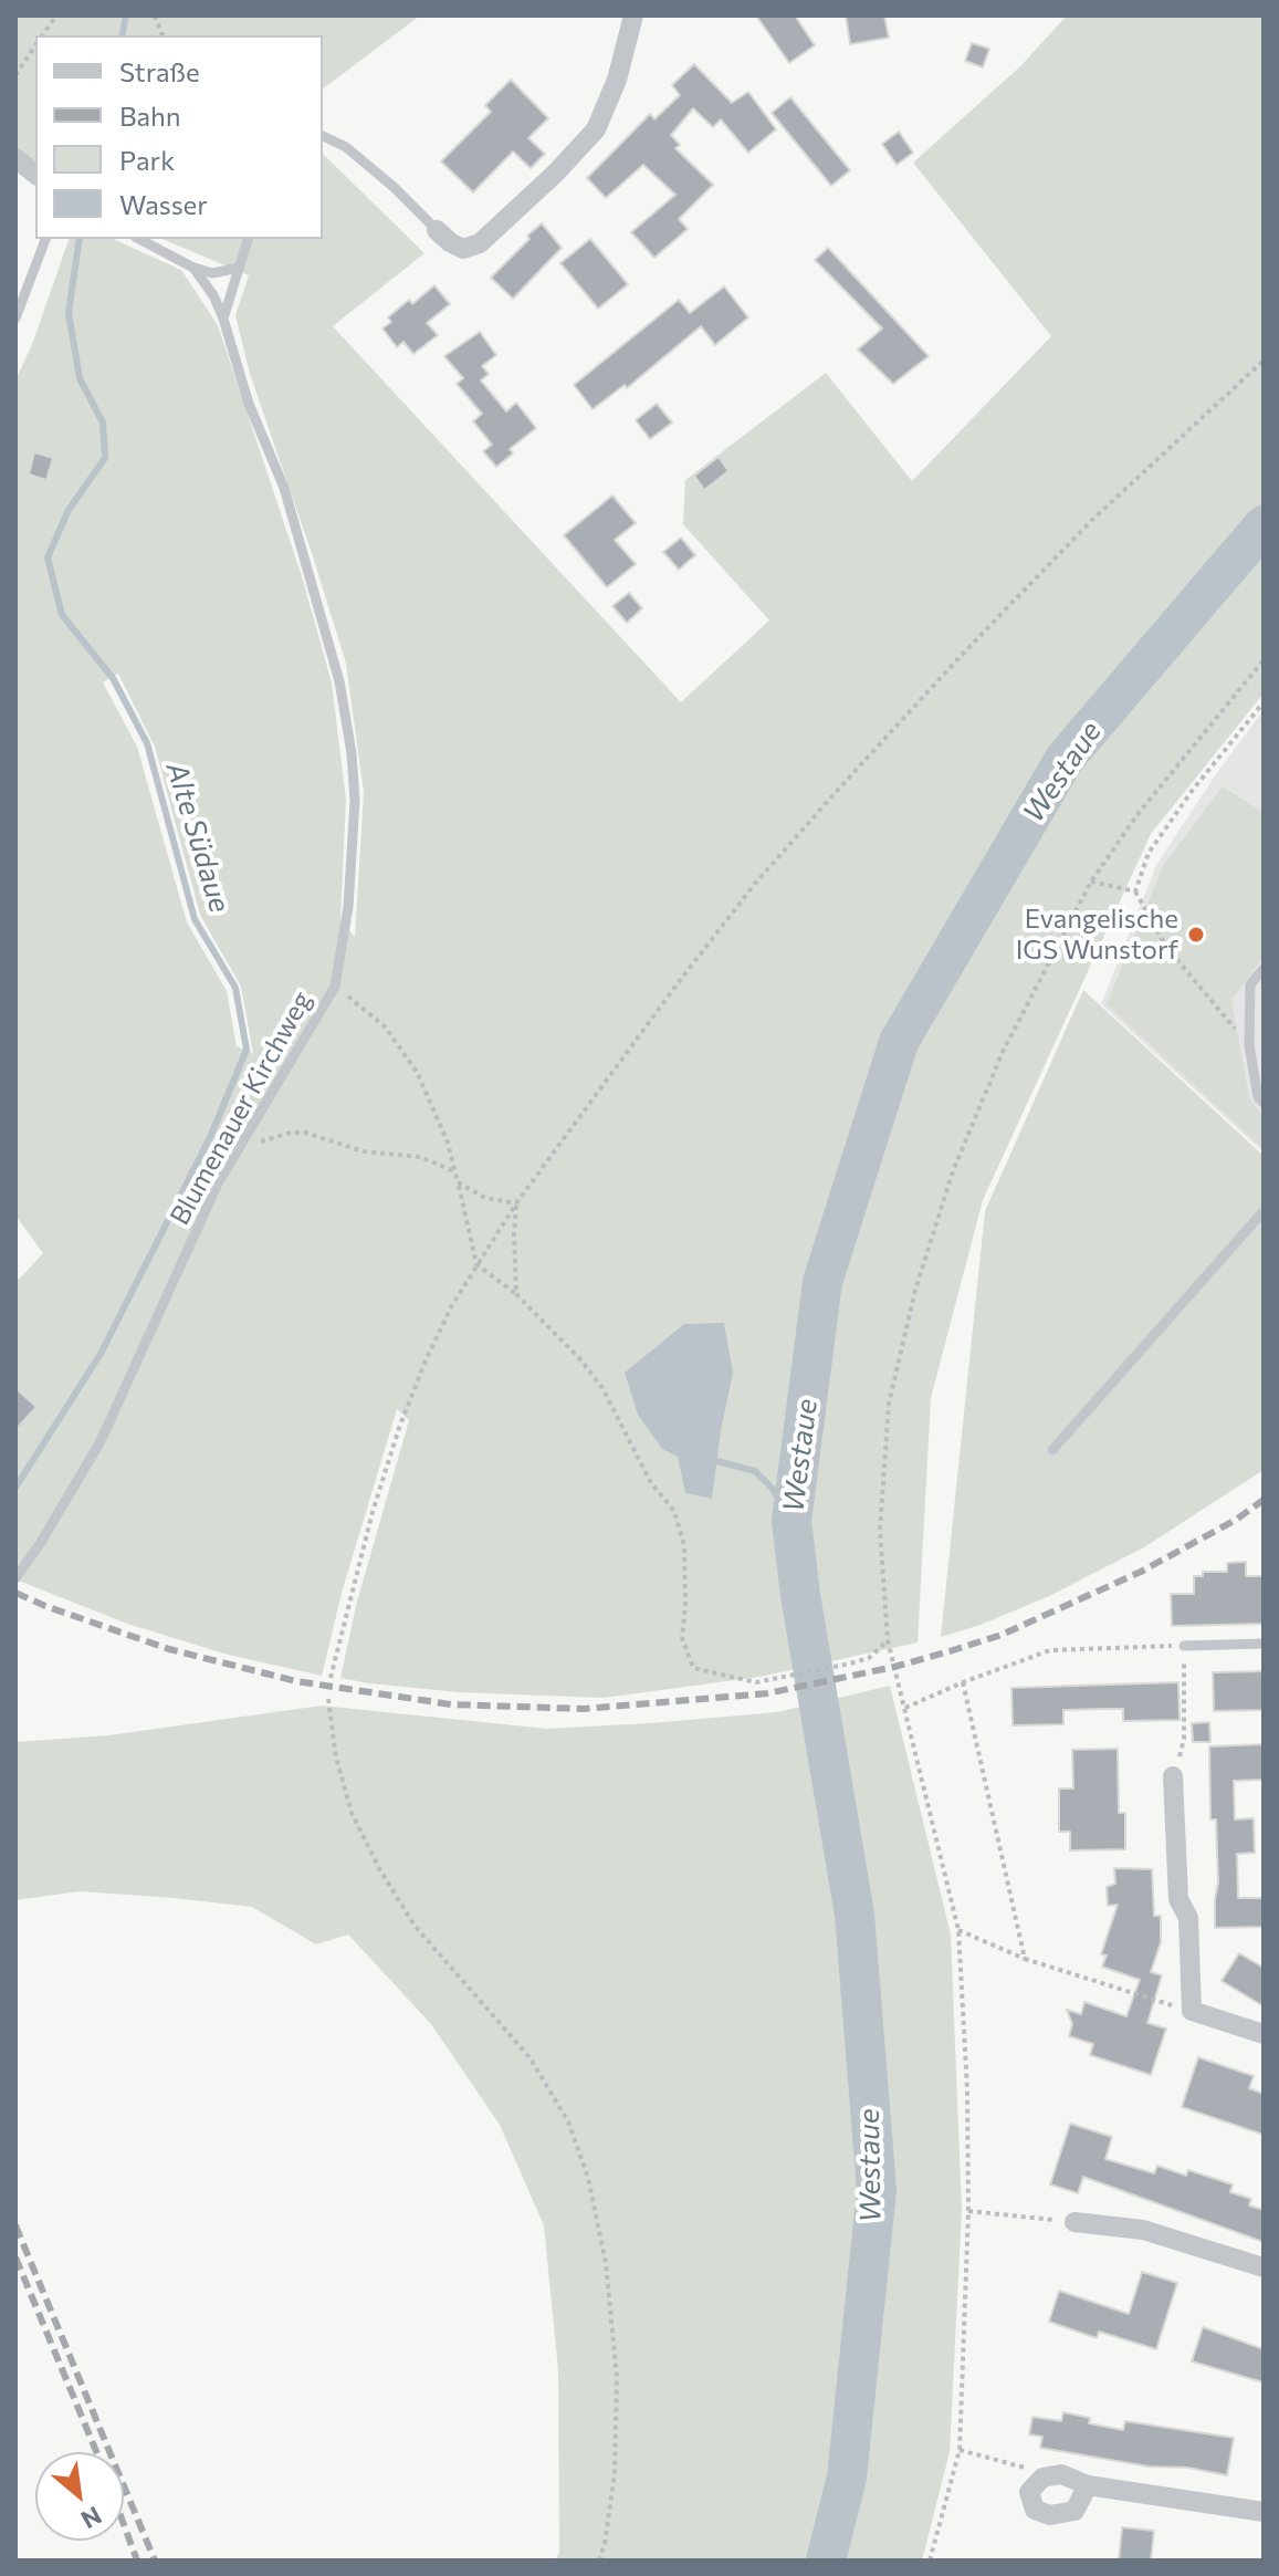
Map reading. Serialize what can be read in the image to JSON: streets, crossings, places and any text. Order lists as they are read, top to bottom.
{
  "streets": {
    "lane": ["Blumenauer Kirchweg"]
  },
  "water": ["Westaue", "Alte Südaue"],
  "places": ["Evangelische IGS Wunstorf"],
  "legend": [
    "Straße",
    "Bahn",
    "Park",
    "Wasser"
  ],
  "north": "bottom right"
}
